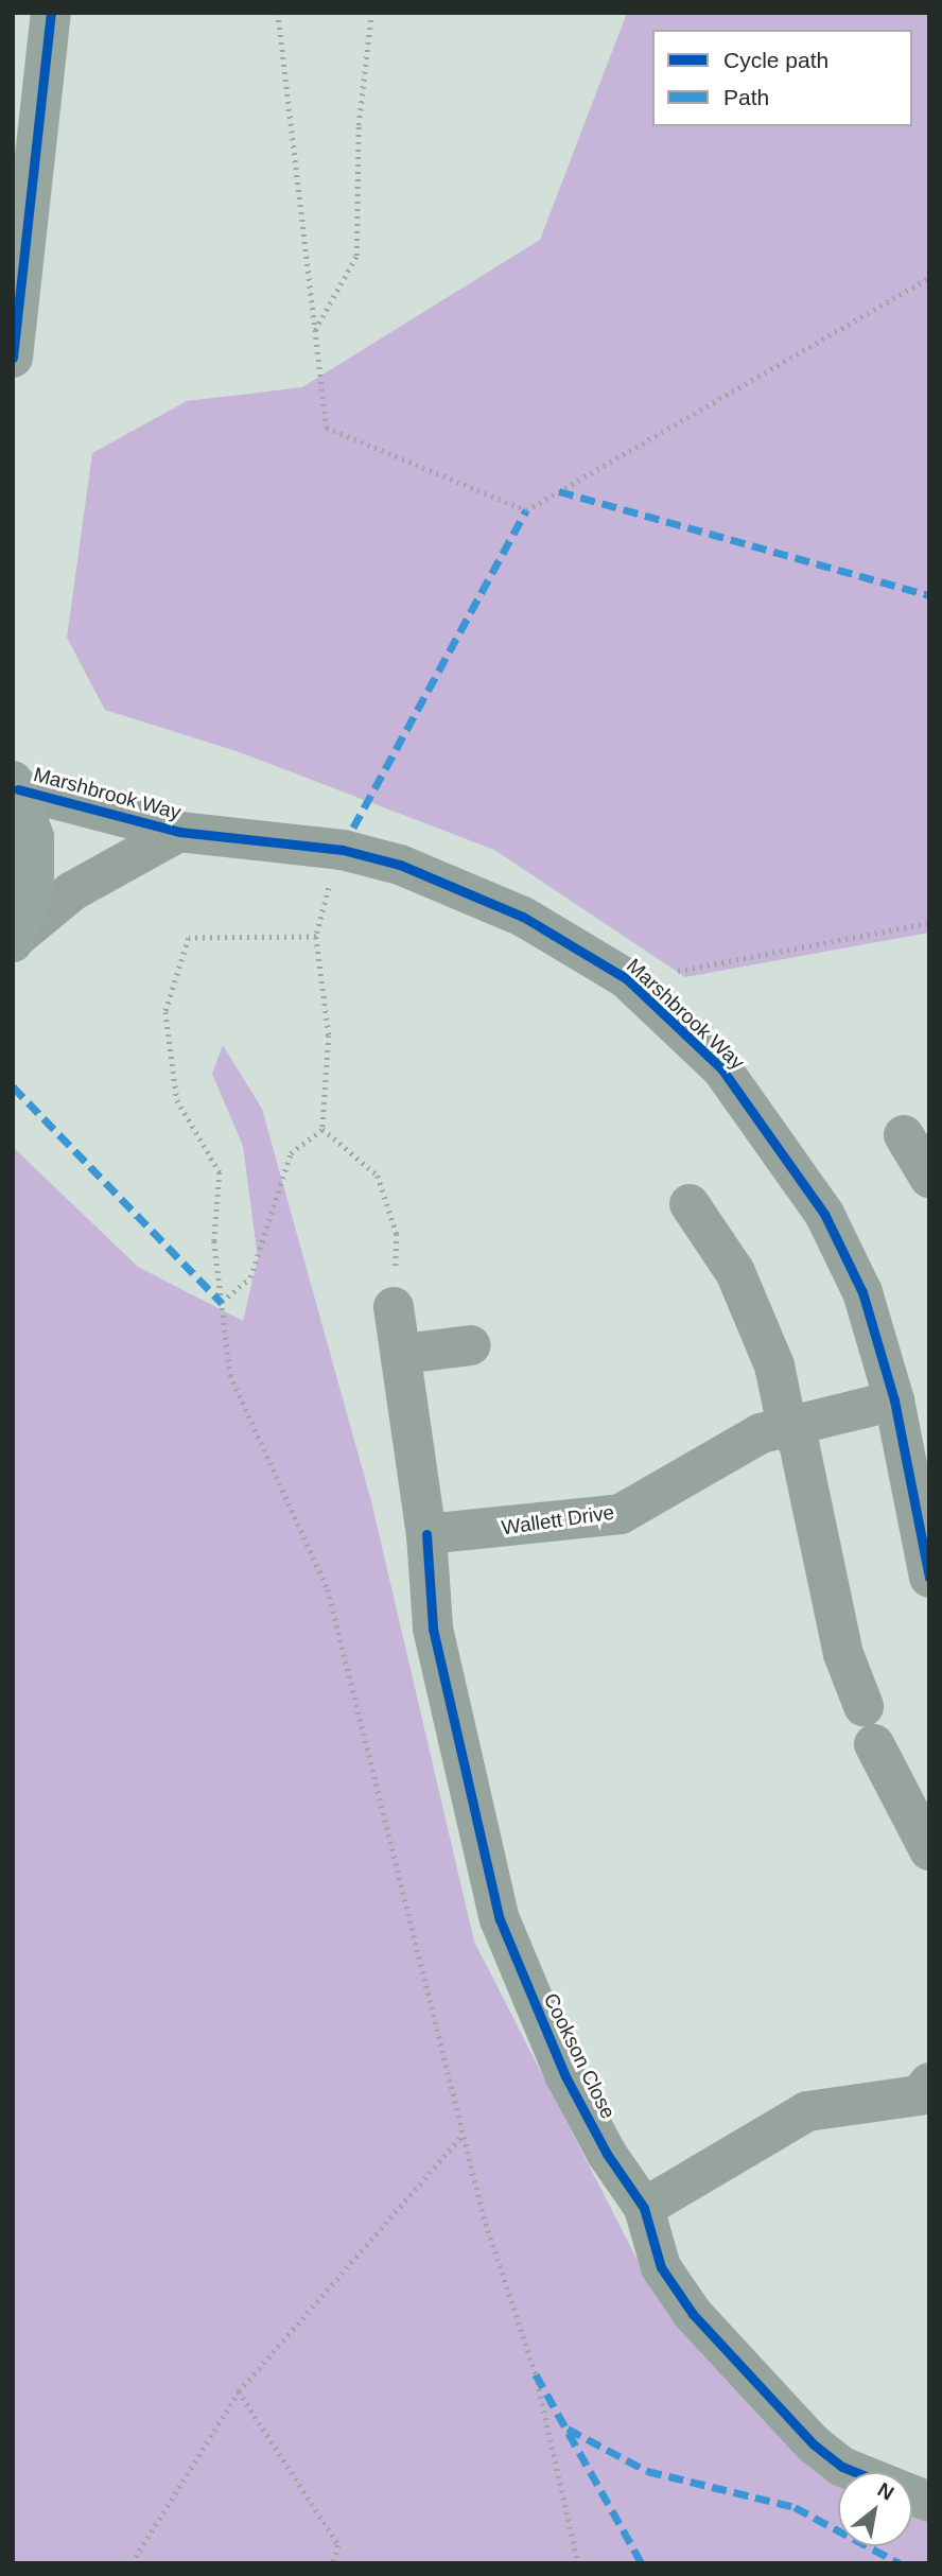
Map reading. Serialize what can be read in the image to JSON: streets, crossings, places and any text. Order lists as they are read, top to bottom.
{
  "streets": {
    "street": ["Marshbrook Way", "Wallett Drive", "Cookson Close"]
  },
  "crossings": [
    ["Marshbrook Way", "Wallett Drive"],
    ["Wallett Drive", "Cookson Close"]
  ],
  "legend": ["Cycle path", "Path"],
  "north": "top right"
}
